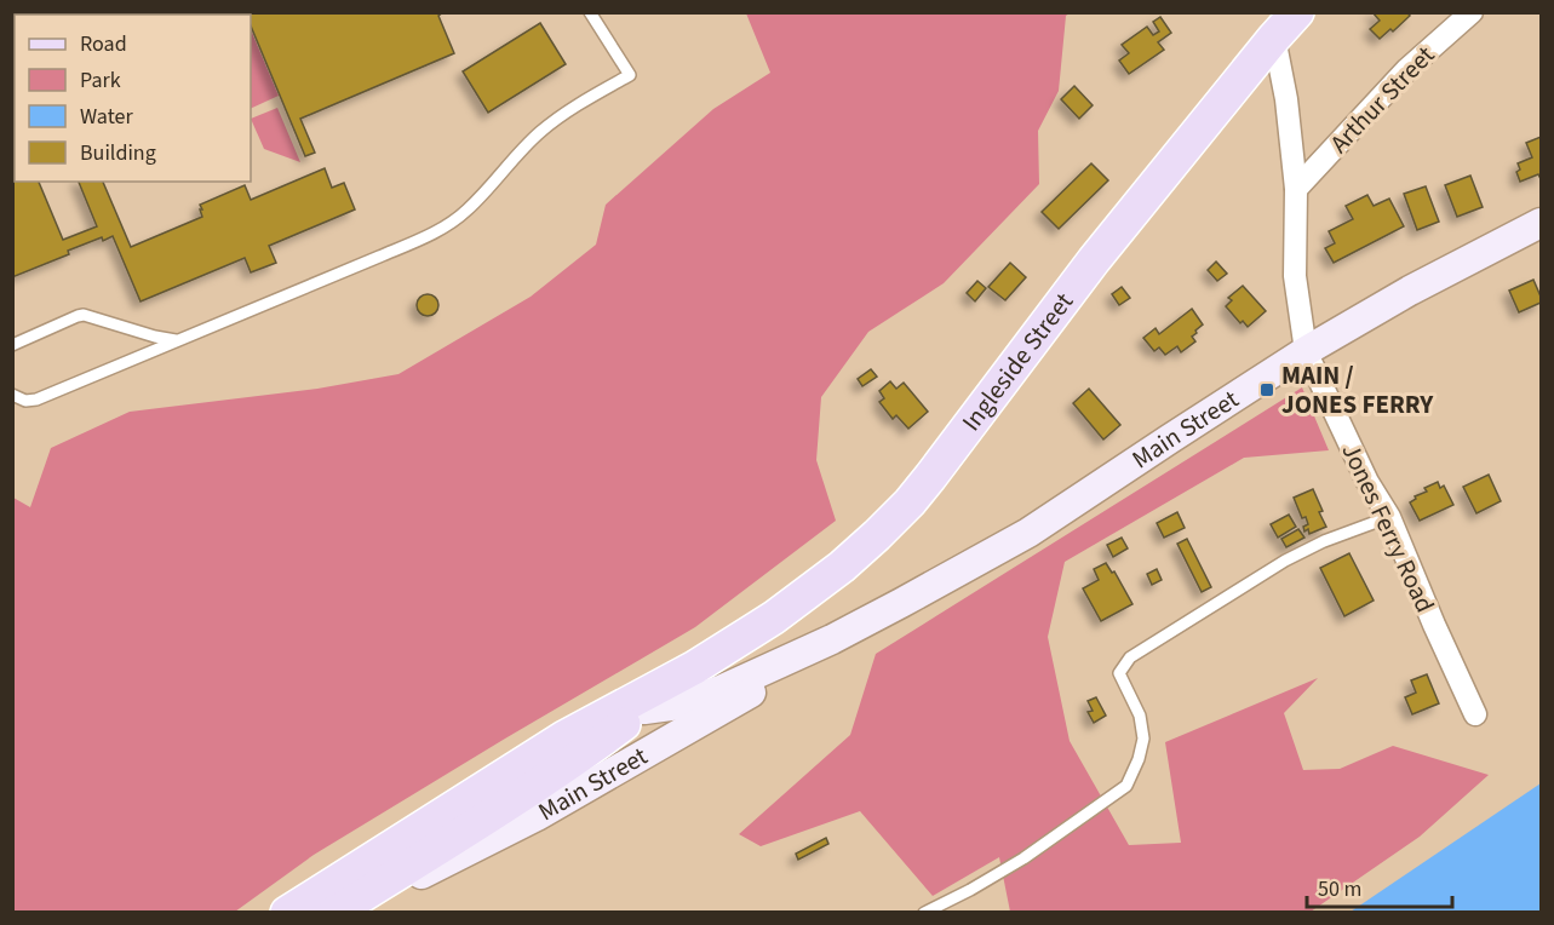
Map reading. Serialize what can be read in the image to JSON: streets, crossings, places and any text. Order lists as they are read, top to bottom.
{
  "streets": {
    "main road": ["Ingleside Street", "Main Street"],
    "street": ["Arthur Street", "Jones Ferry Road"]
  },
  "crossings": [
    ["Arthur Street", "Jones Ferry Road"],
    ["Ingleside Street", "Main Street"],
    ["Ingleside Street", "Jones Ferry Road"],
    ["Main Street", "Jones Ferry Road"]
  ],
  "places": {
    "transit": ["MAIN / JONES FERRY"]
  },
  "legend": [
    "Road",
    "Park",
    "Water",
    "Building"
  ],
  "scale_bar": "50 m"
}
